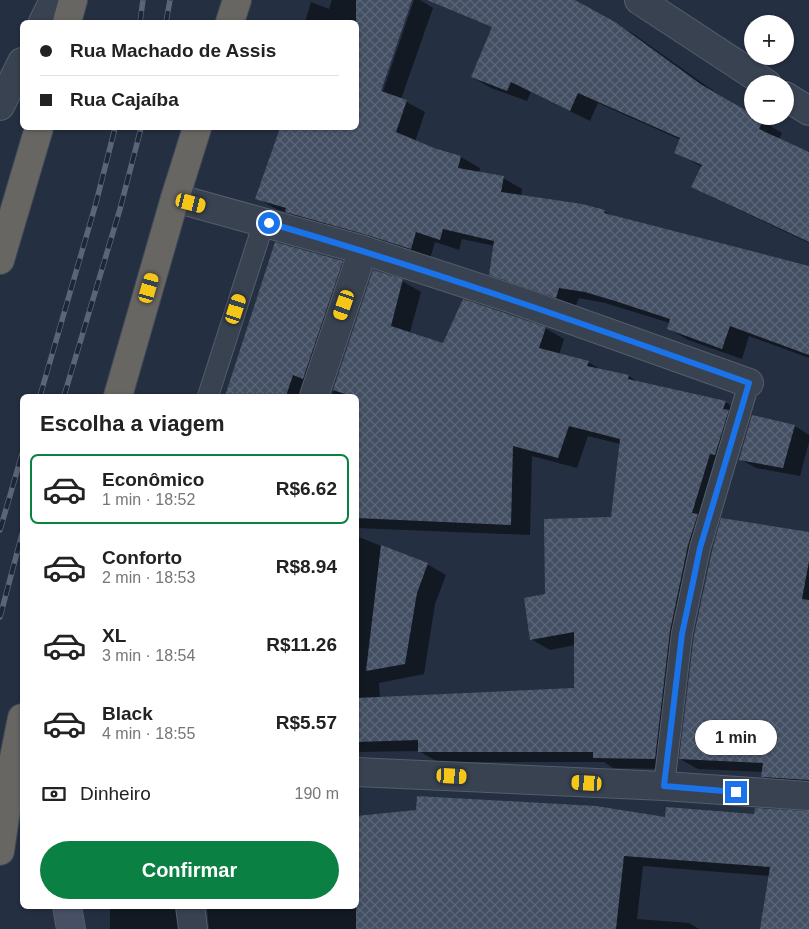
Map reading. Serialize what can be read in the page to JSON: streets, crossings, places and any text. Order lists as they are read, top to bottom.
{
  "page": {
    "map_buttons": ["+", "−"],
    "banner": ["Rua Machado de Assis", "Rua Cajaíba"],
    "heading": "Escolha a viagem",
    "list": [
      {
        "name": "Econômico",
        "note": "1 min · 18:52",
        "value": "R$6.62"
      },
      {
        "name": "Conforto",
        "note": "2 min · 18:53",
        "value": "R$8.94"
      },
      {
        "name": "XL",
        "note": "3 min · 18:54",
        "value": "R$11.26"
      },
      {
        "name": "Black",
        "note": "4 min · 18:55",
        "value": "R$5.57"
      }
    ],
    "bubble": "1 min",
    "pay": ["Dinheiro", "190 m"],
    "buttons": "Confirmar"
  }
}
